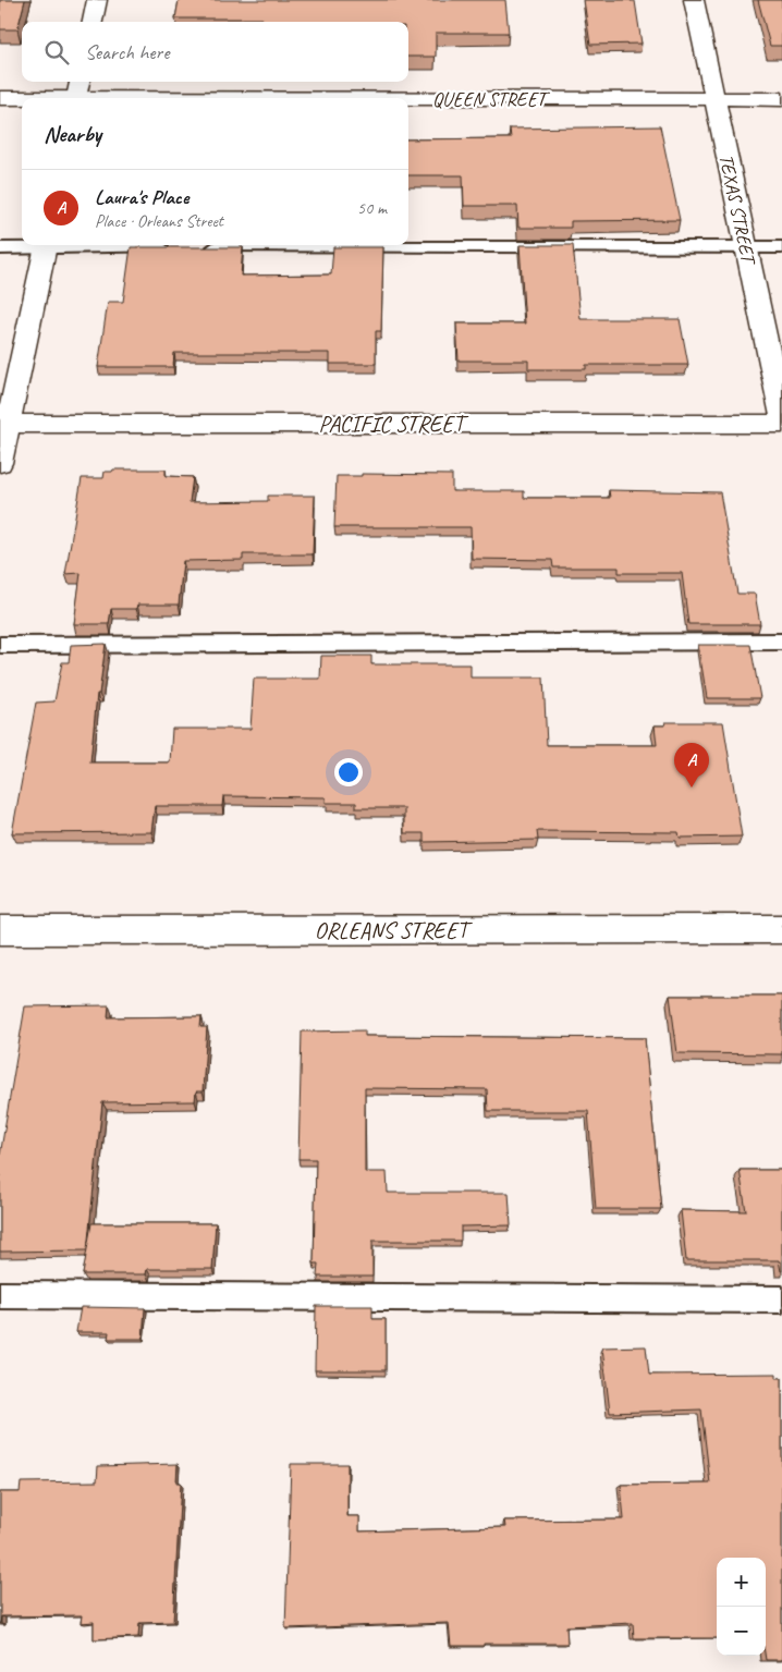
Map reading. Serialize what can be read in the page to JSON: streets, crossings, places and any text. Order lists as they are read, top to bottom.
{
  "streets": {
    "street": [
      "QUEEN STREET",
      "TEXAS STREET",
      "PACIFIC STREET",
      "ORLEANS STREET"
    ]
  },
  "crossings": [
    ["QUEEN STREET", "TEXAS STREET"]
  ],
  "page": {
    "search": "Search here",
    "heading": "Nearby",
    "list": [
      {
        "mark": "A",
        "name": "Laura's Place",
        "note": "Place · Orleans Street",
        "value": "50 m"
      }
    ],
    "pins": "A",
    "map_buttons": ["+", "−"]
  }
}
